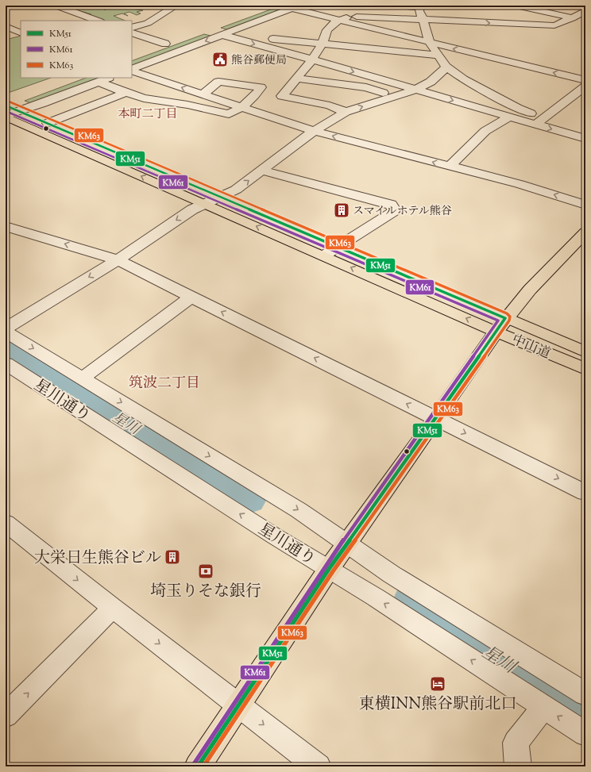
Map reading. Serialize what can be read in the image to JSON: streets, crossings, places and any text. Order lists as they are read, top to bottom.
{
  "streets": {
    "main road": ["中山道"],
    "street": ["星川通り"]
  },
  "districts": ["本町二丁目", "筑波二丁目"],
  "water": ["星川"],
  "places": {
    "public building": ["熊谷郵便局"],
    "building": ["スマイルホテル熊谷", "大栄日生熊谷ビル"],
    "bank": ["埼玉りそな銀行"],
    "hotel": ["東横INN熊谷駅前北口"]
  },
  "lines": ["transit line KM63", "transit line KM51", "transit line KM61"],
  "legend": ["KM51", "KM61", "KM63"]
}
